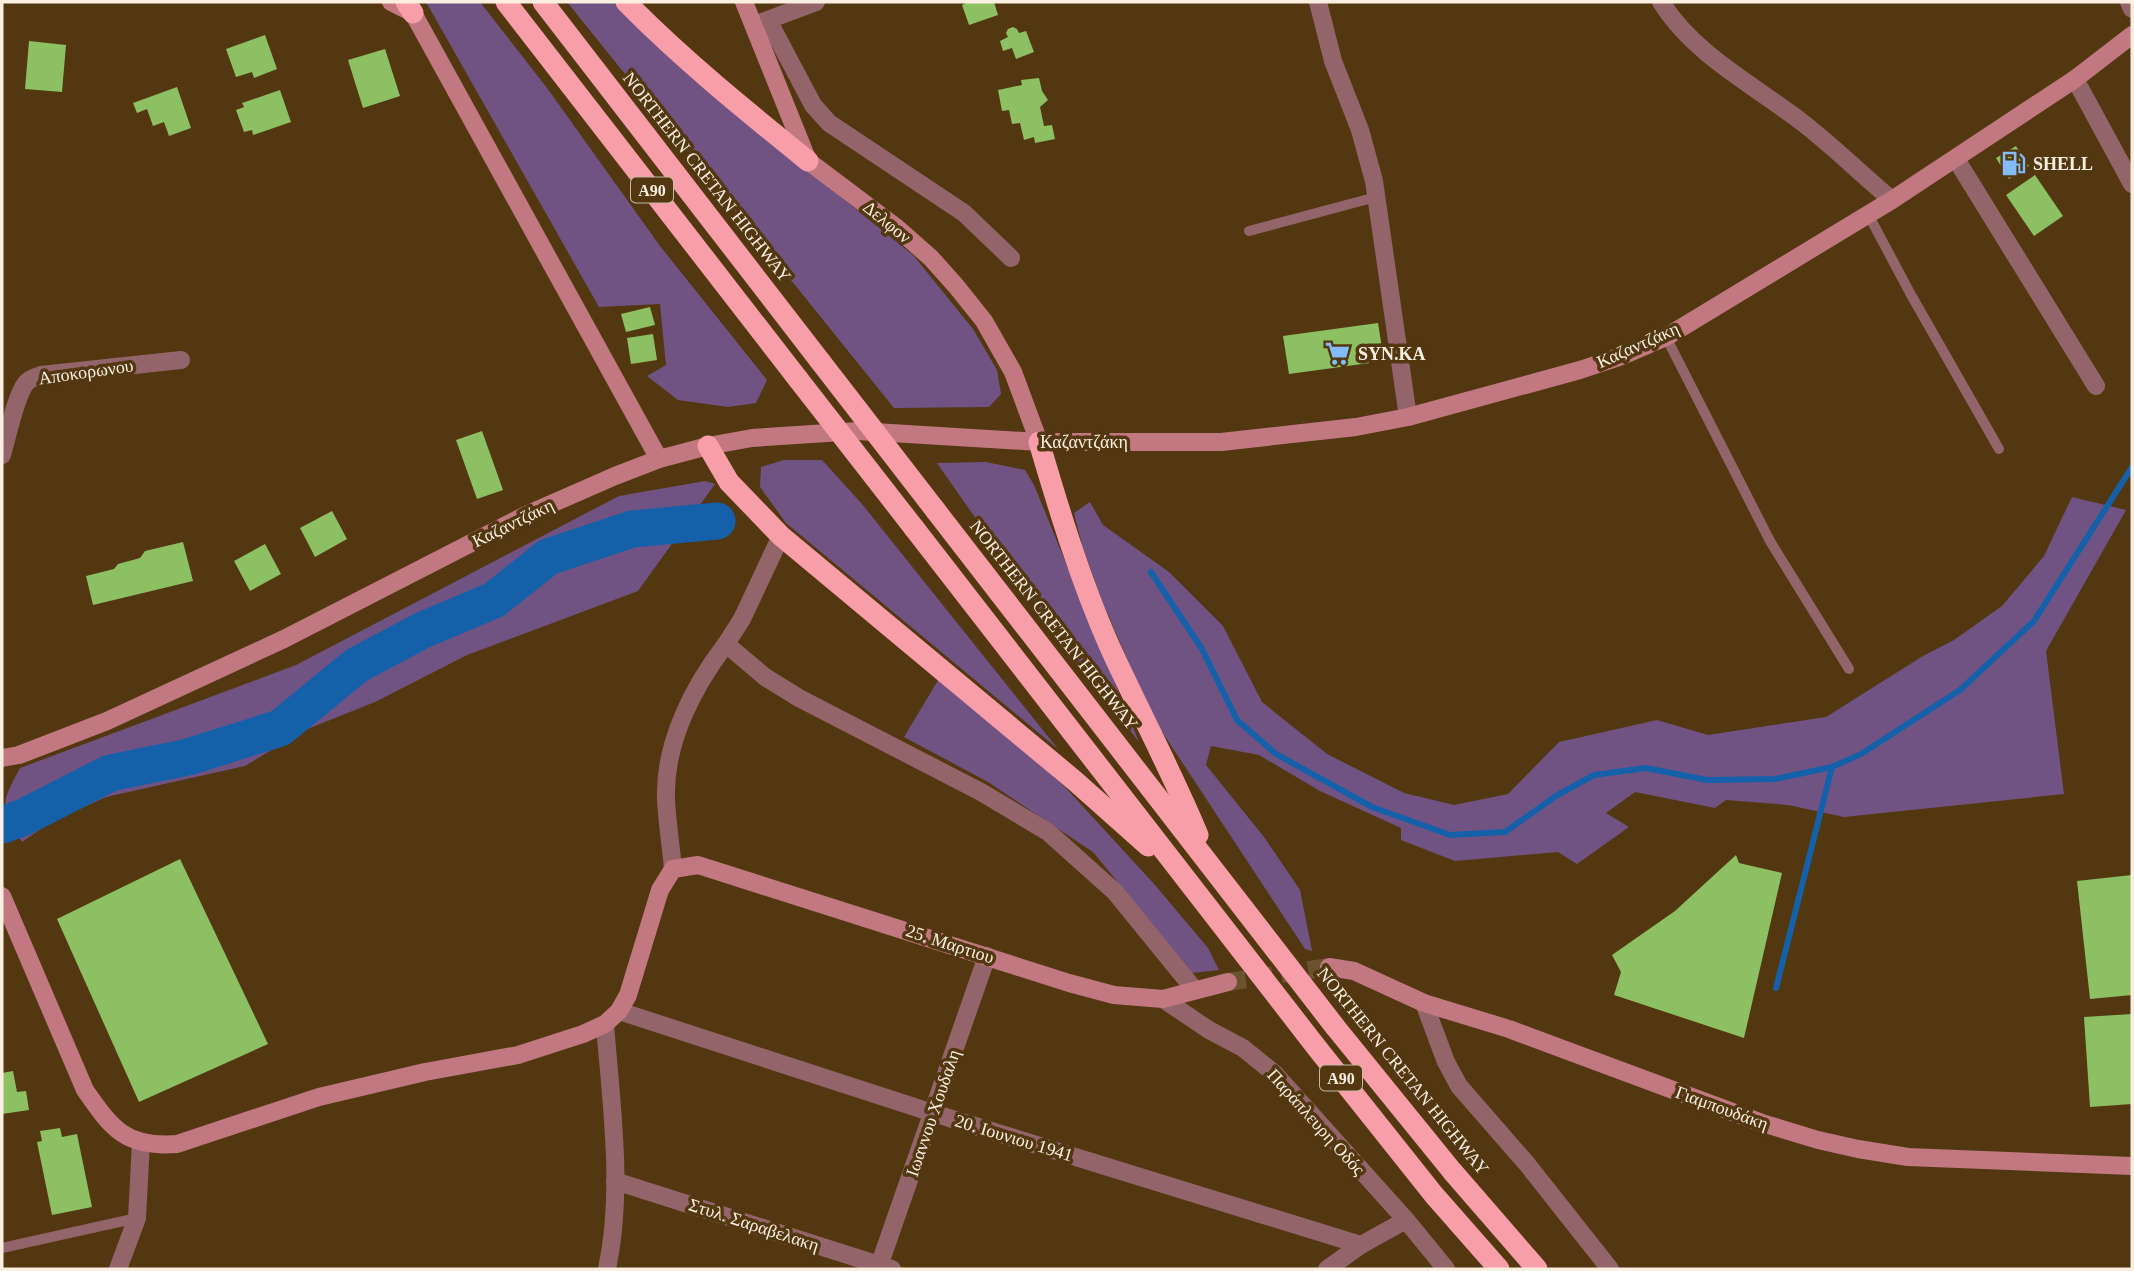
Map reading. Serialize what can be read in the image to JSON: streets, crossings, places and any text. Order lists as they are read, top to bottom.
{
  "streets": {
    "highway": ["NORTHERN CRETAN HIGHWAY", "Α90"],
    "main road": [
      "Δελφον",
      "Καζαντζάκη",
      "25. Μαρτιου",
      "Γιαμπουδάκη"
    ],
    "street": [
      "Αποκορωνου",
      "Ιωαννου Χουδαλη",
      "Παράπλευρη Οδός",
      "20. Ιουνιου 1941",
      "Στυλ. Σαραβελακη"
    ]
  },
  "crossings": [
    ["Δελφον", "Καζαντζάκη"],
    ["25. Μαρτιου", "Ιωαννου Χουδαλη"],
    ["25. Μαρτιου", "Παράπλευρη Οδός"],
    ["Ιωαννου Χουδαλη", "20. Ιουνιου 1941"],
    ["Ιωαννου Χουδαλη", "Στυλ. Σαραβελακη"]
  ],
  "places": {
    "fuel station": ["SHELL"],
    "supermarket": ["SYN.KA"]
  }
}
